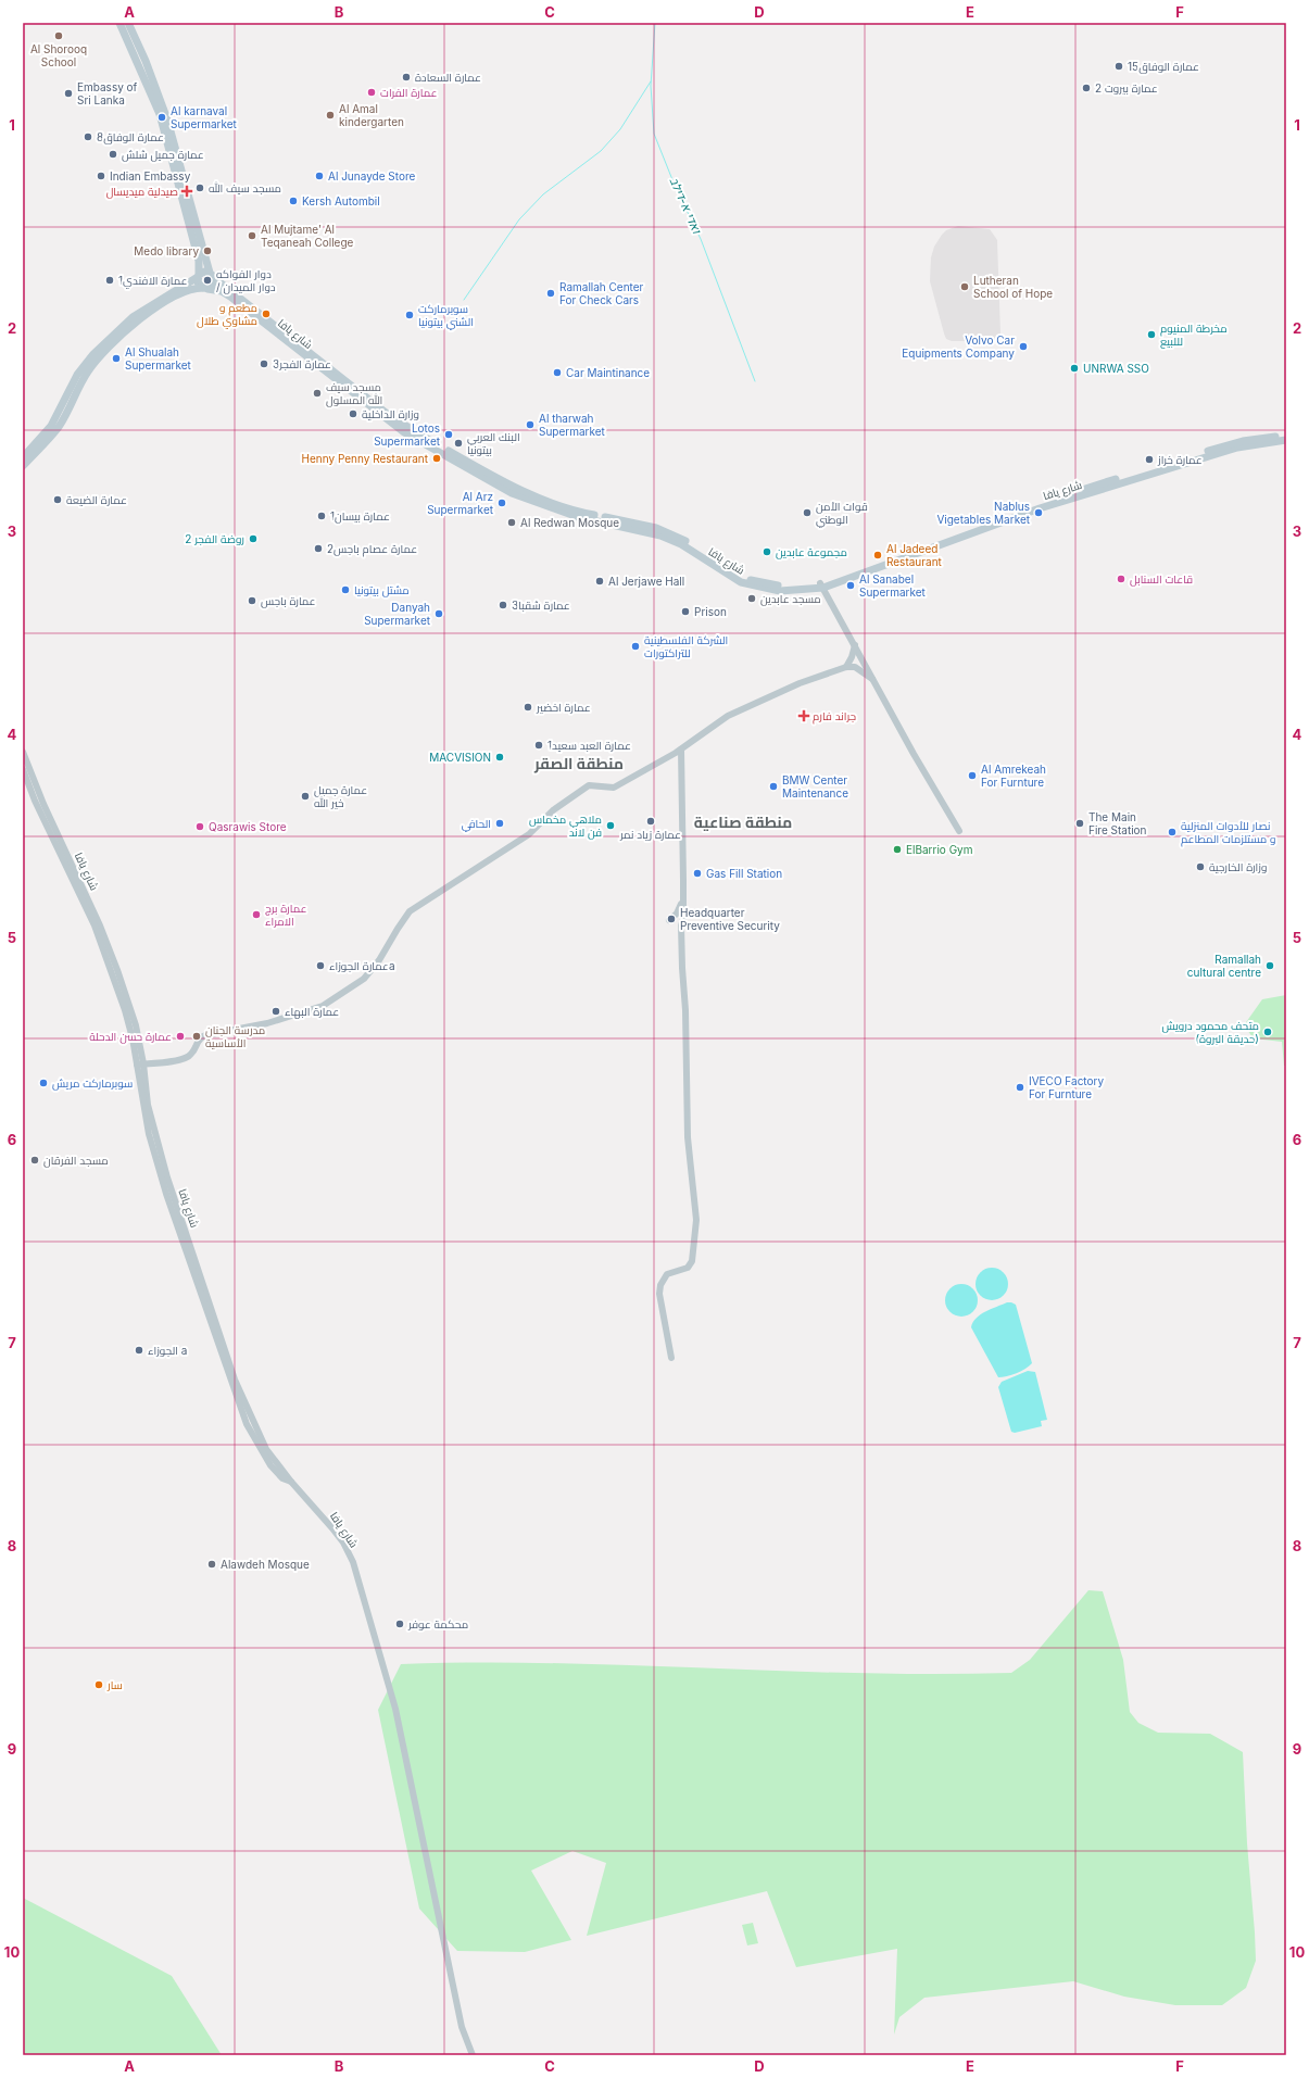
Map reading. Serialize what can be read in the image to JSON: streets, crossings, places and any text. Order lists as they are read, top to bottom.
{
  "streets": {
    "main road": ["شارع يافا"]
  },
  "districts": ["منطقة الصقر", "منطقة صناعية"],
  "water": ["ואדי א-דילב"],
  "places": {
    "other": [
      "Al Shorooq School",
      "عمارة الوفاق15",
      "عمارة السعادة",
      "عمارة بيروت 2",
      "عمارة الفرات",
      "Embassy of Sri Lanka",
      "Al Amal kindergarten",
      "Al karnaval Supermarket",
      "عمارة الوفاق8",
      "عمارة جميل شلش",
      "Indian Embassy",
      "Al Junayde Store",
      "مسجد سيف الله",
      "Kersh Autombil",
      "Al Mujtame' Al Teqaneah College",
      "Medo library",
      "عمارة الافندي1",
      "دوار الفواكه / دوار الميدان",
      "Lutheran School of Hope",
      "Ramallah Center For Check Cars",
      "مطعم و مشاوي طلال",
      "سوبرماركت الشني بيتونيا",
      "مخرطة المنيوم لللبيع",
      "Volvo Car Equipments Company",
      "Al Shualah Supermarket",
      "عمارة الفجر3",
      "UNRWA SSO",
      "Car Maintinance",
      "مسجد سيف الله المسلول",
      "وزارة الداخلية",
      "Al tharwah Supermarket",
      "Lotos Supermarket",
      "البنك العربي بيتونيا",
      "Henny Penny Restaurant",
      "عمارة خراز",
      "عمارة الضيعة",
      "Al Arz Supermarket",
      "قوات الأمن الوطني",
      "Nablus Vigetables Market",
      "عمارة بيسان1",
      "Al Redwan Mosque",
      "روضة الفجر 2",
      "عمارة عصام باجس2",
      "مجموعة عابدين",
      "Al Jadeed Restaurant",
      "قاعات السنابل",
      "Al Jerjawe Hall",
      "Al Sanabel Supermarket",
      "مشتل بيتونيا",
      "مسجد عابدين",
      "عمارة باجس",
      "عمارة شقبا3",
      "Prison",
      "Danyah Supermarket",
      "الشركة الفلسطينية للتراكتورات",
      "عمارة اخضير",
      "عمارة العبد سعيد1",
      "MACVISION",
      "Al Amrekeah For Furnture",
      "BMW Center Maintenance",
      "عمارة جميل خير الله",
      "عمارة زياد نمر",
      "الحافي",
      "The Main Fire Station",
      "ملاهي مخماس فن لاند",
      "Qasrawis Store",
      "نصار للأدوات المنزلية و مستلزمات المطاعم",
      "ElBarrio Gym",
      "وزارة الخارجية",
      "Gas Fill Station",
      "عمارة برج الامراء",
      "Headquarter Preventive Security",
      "عمارة الجوزاءa",
      "Ramallah cultural centre",
      "عمارة البهاء",
      "متحف محمود درويش (حديقة البروة)",
      "عمارة حسن الدحلة",
      "مدرسة الجنان الأساسية",
      "سوبرماركت مريش",
      "IVECO Factory For Furnture",
      "مسجد الفرقان",
      "الجوزاء a",
      "Alawdeh Mosque",
      "محكمة عوفر",
      "سار"
    ],
    "health": ["صيدلية ميديسال", "جراند فارم"]
  },
  "grid": {
    "columns": [
      "A",
      "B",
      "C",
      "D",
      "E",
      "F"
    ],
    "rows": [
      "1",
      "2",
      "3",
      "4",
      "5",
      "6",
      "7",
      "8",
      "9",
      "10"
    ]
  }
}
